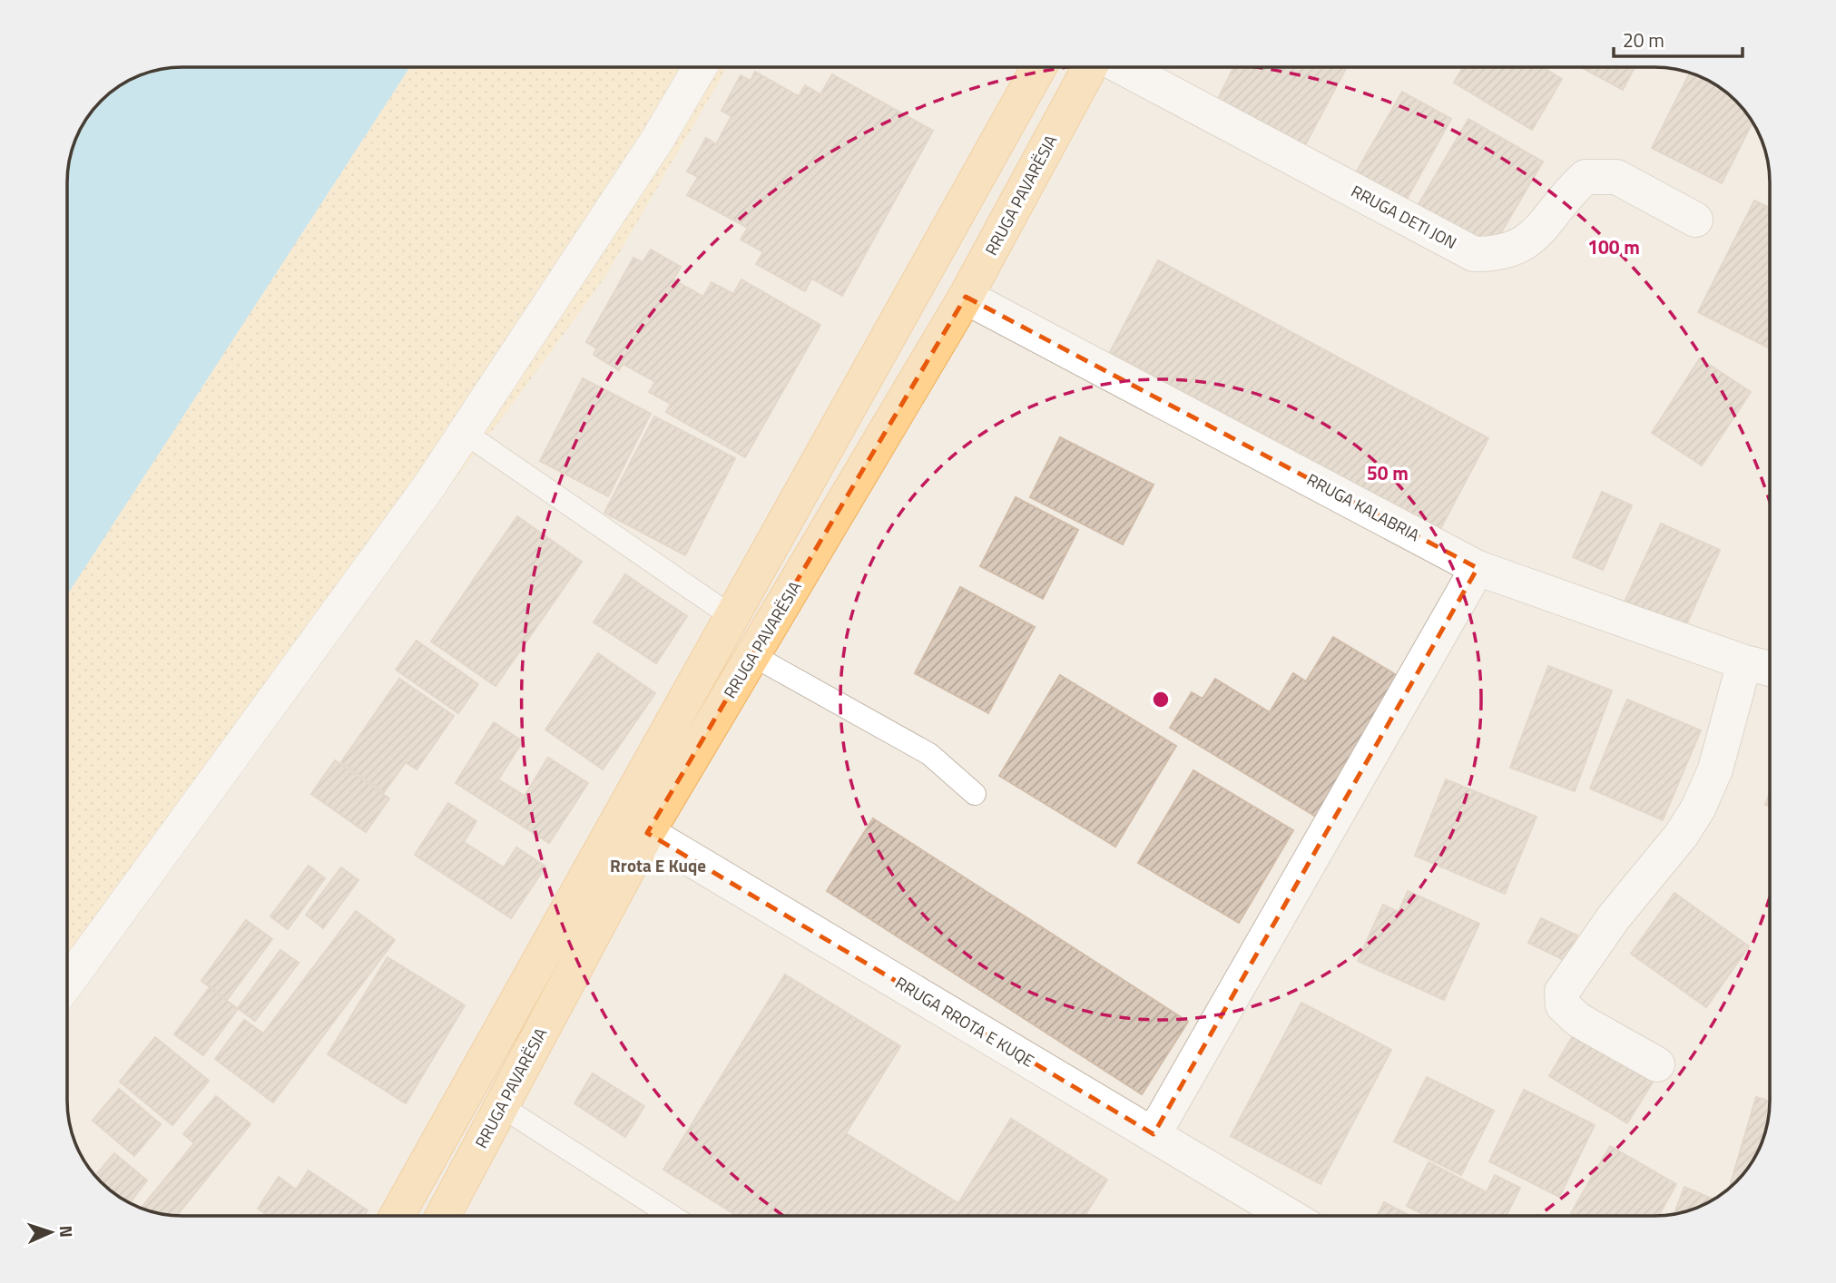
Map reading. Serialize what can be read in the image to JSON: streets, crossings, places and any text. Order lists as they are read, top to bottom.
{
  "streets": {
    "main road": ["RRUGA PAVARËSIA"],
    "street": ["RRUGA DETI JON", "RRUGA KALABRIA", "RRUGA RROTA E KUQE"]
  },
  "crossings": [
    ["RRUGA PAVARËSIA", "RRUGA KALABRIA"],
    ["RRUGA PAVARËSIA", "RRUGA RROTA E KUQE"]
  ],
  "districts": ["Rrota E Kuqe"],
  "scale_bar": "20 m",
  "north": "right",
  "rings": ["100 m", "50 m"]
}
